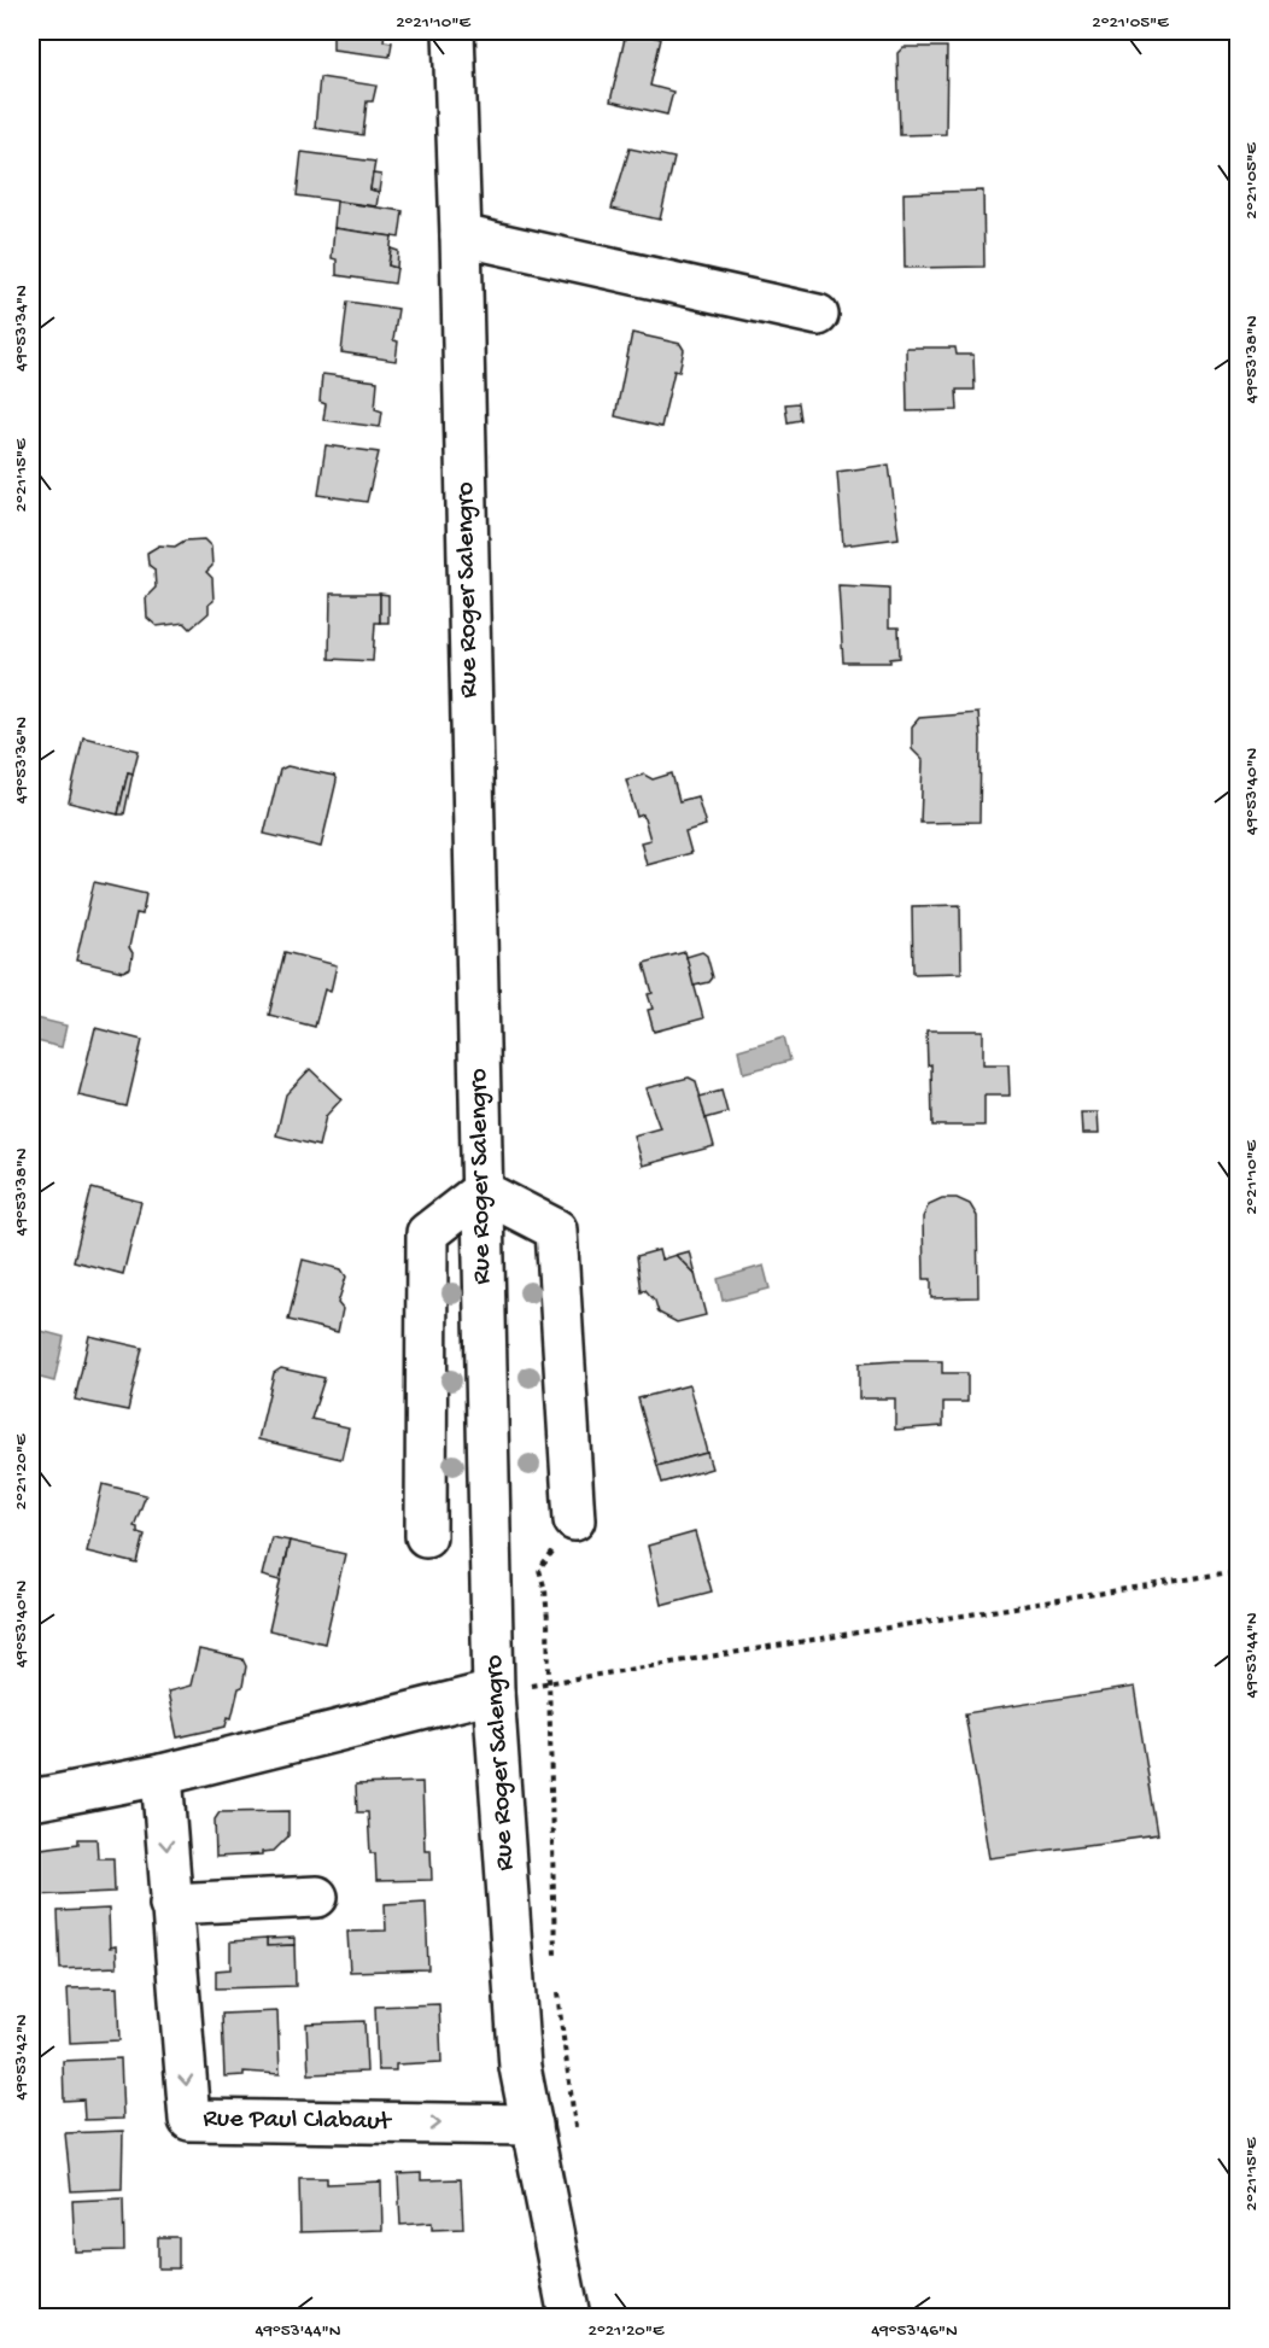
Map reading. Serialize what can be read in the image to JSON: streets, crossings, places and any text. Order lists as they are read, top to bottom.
{
  "streets": {
    "street": ["Rue Roger Salengro", "Rue Paul Clabaut"]
  },
  "crossings": [
    ["Rue Roger Salengro", "Rue Paul Clabaut"]
  ],
  "coordinates": [
    "2°21'10\"E",
    "2°21'05\"E",
    "49°53'34\"N",
    "49°53'38\"N",
    "2°21'15\"E",
    "49°53'36\"N",
    "49°53'40\"N",
    "2°21'20\"E",
    "49°53'44\"N",
    "49°53'42\"N",
    "49°53'46\"N"
  ]
}
